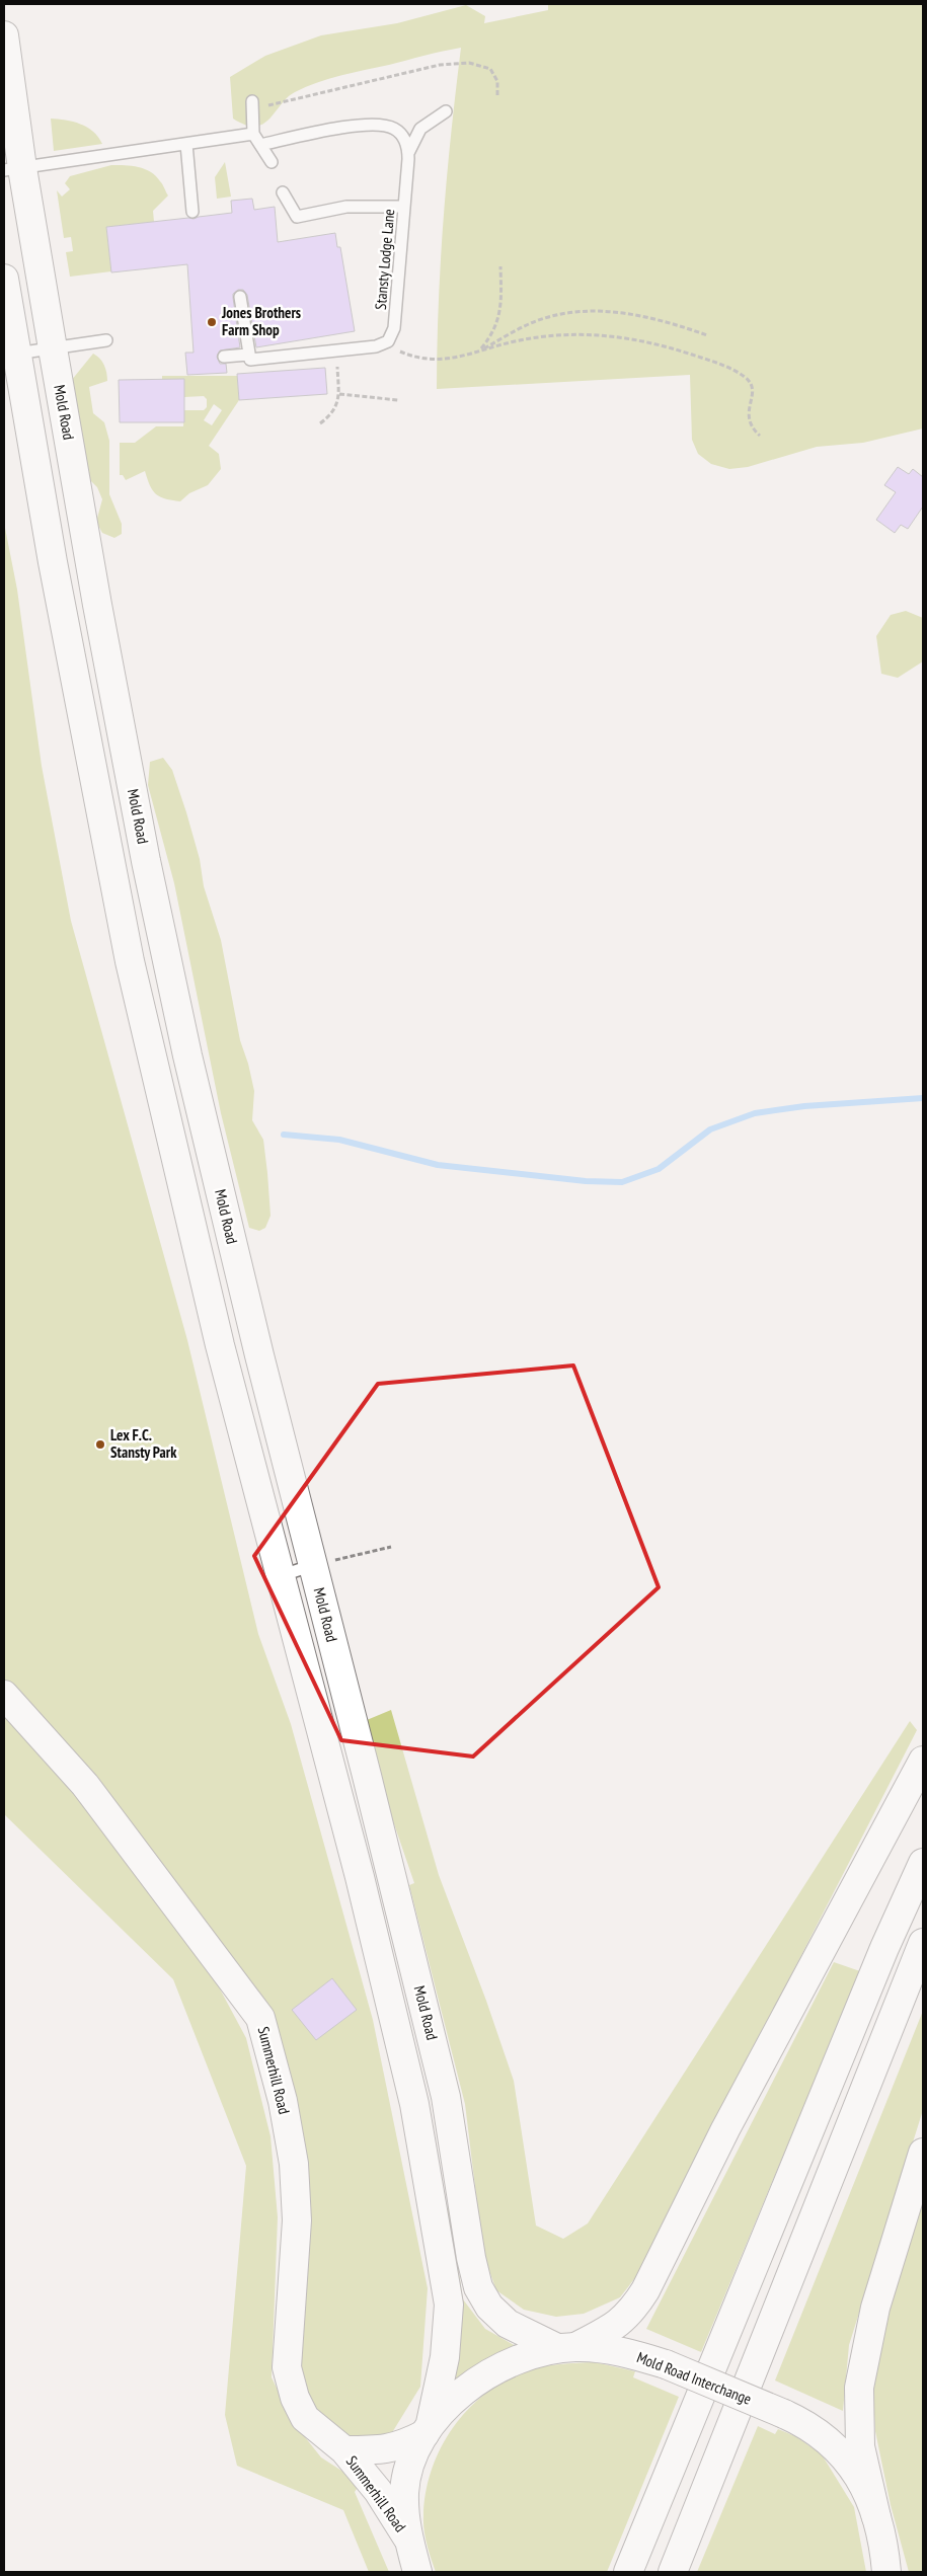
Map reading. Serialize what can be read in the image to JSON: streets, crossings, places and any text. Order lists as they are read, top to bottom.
{
  "streets": {
    "main road": ["Mold Road", "Summerhill Road", "Mold Road Interchange"],
    "lane": ["Stansty Lodge Lane"]
  },
  "crossings": [
    ["Mold Road", "Summerhill Road"],
    ["Mold Road", "Mold Road Interchange"],
    ["Summerhill Road", "Mold Road Interchange"]
  ],
  "places": ["Jones Brothers Farm Shop", "Lex F.C. Stansty Park"]
}
